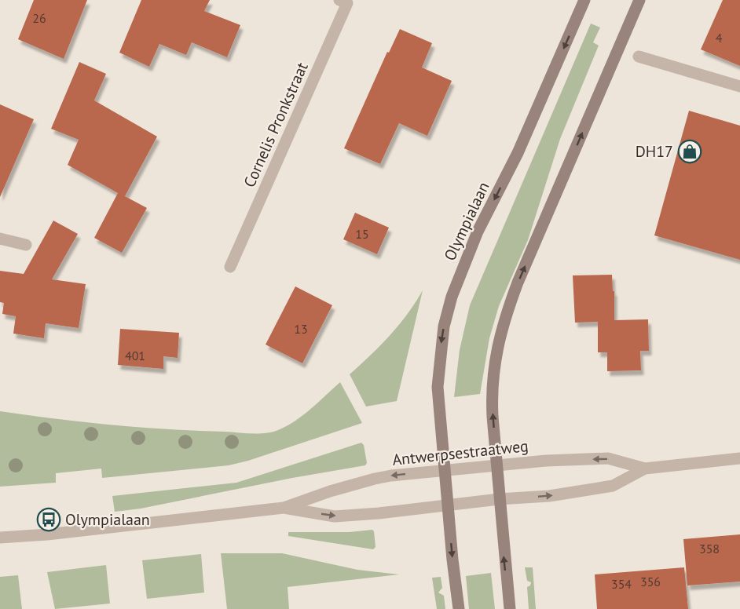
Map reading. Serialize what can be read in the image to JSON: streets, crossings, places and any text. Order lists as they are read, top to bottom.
{
  "streets": {
    "main road": ["Olympialaan"],
    "street": ["Cornelis Pronkstraat", "Antwerpsestraatweg"]
  },
  "crossings": [
    ["Olympialaan", "Antwerpsestraatweg"]
  ],
  "places": {
    "shop": ["DH17"],
    "bus stop": ["Olympialaan"]
  },
  "house_numbers": [
    "26",
    "4",
    "15",
    "13",
    "401",
    "358",
    "356",
    "354"
  ]
}
